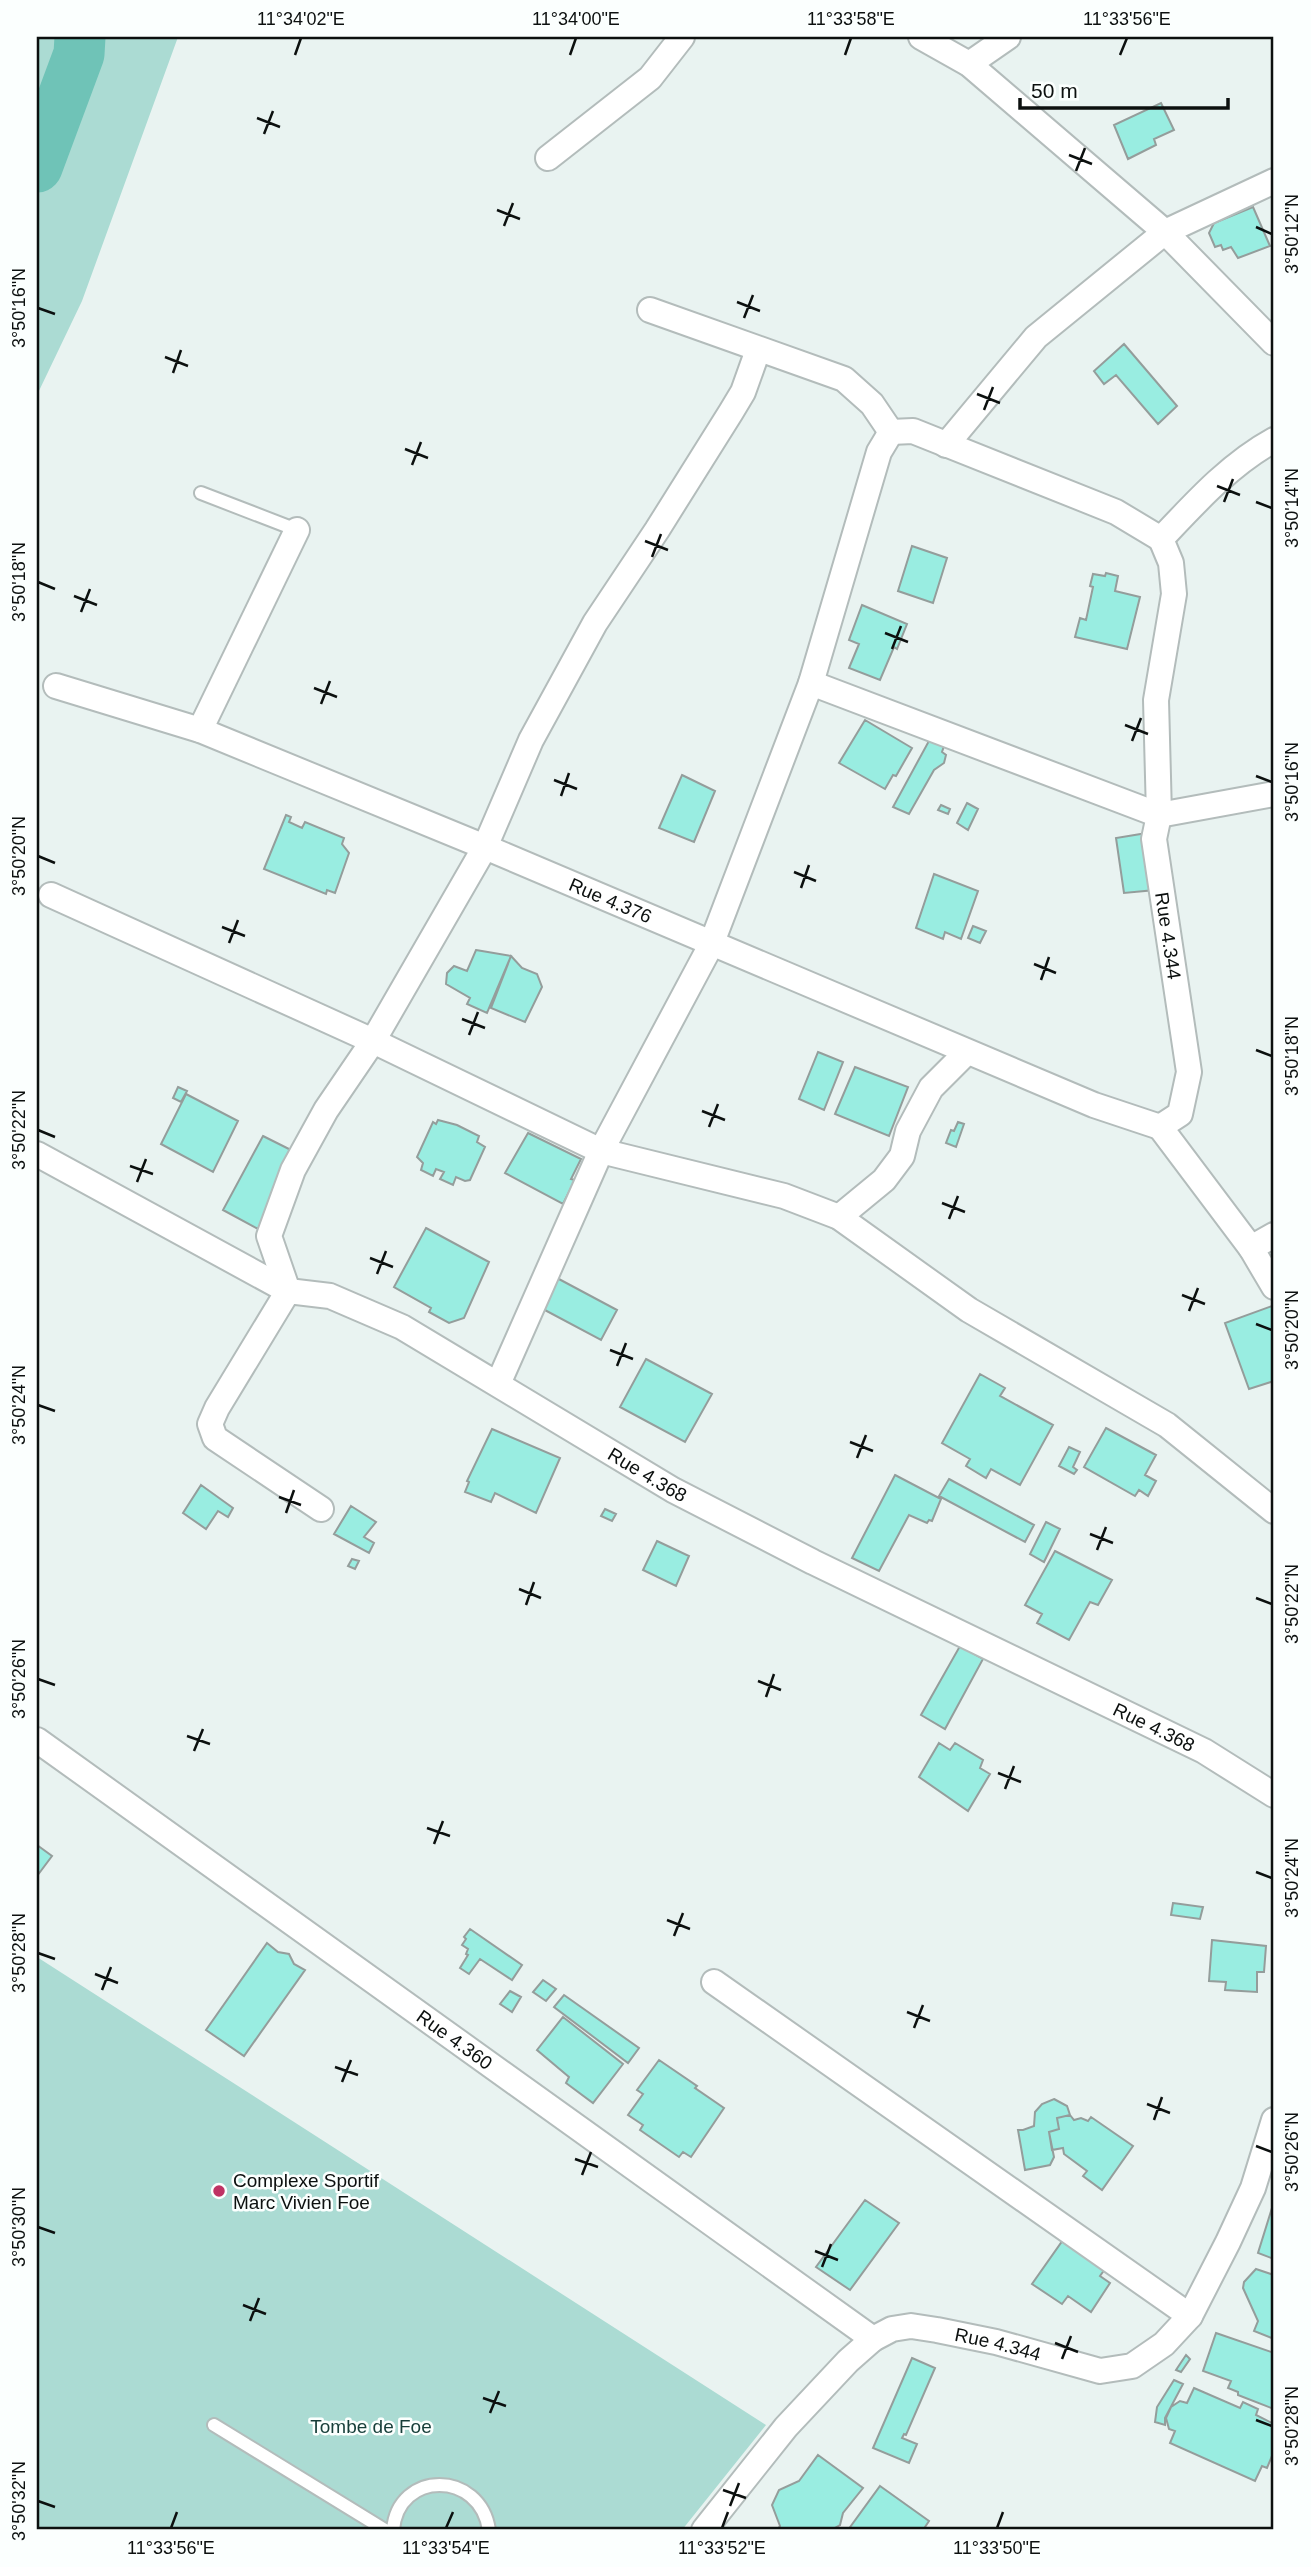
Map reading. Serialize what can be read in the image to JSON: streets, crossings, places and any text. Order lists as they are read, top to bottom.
{
  "streets": {
    "street": [
      "Rue 4.376",
      "Rue 4.344",
      "Rue 4.368",
      "Rue 4.360"
    ]
  },
  "crossings": [
    ["Rue 4.376", "Rue 4.344"],
    ["Rue 4.344", "Rue 4.360"]
  ],
  "parks": ["Tombe de Foe"],
  "places": ["Complexe Sportif Marc Vivien Foe"],
  "scale_bar": "50 m",
  "coordinates": [
    "11°34'02\"E",
    "11°34'00\"E",
    "11°33'58\"E",
    "11°33'56\"E",
    "3°50'12\"N",
    "3°50'16\"N",
    "3°50'14\"N",
    "3°50'18\"N",
    "3°50'20\"N",
    "3°50'22\"N",
    "3°50'24\"N",
    "3°50'26\"N",
    "3°50'28\"N",
    "3°50'30\"N",
    "3°50'32\"N",
    "11°33'54\"E",
    "11°33'52\"E",
    "11°33'50\"E"
  ]
}
